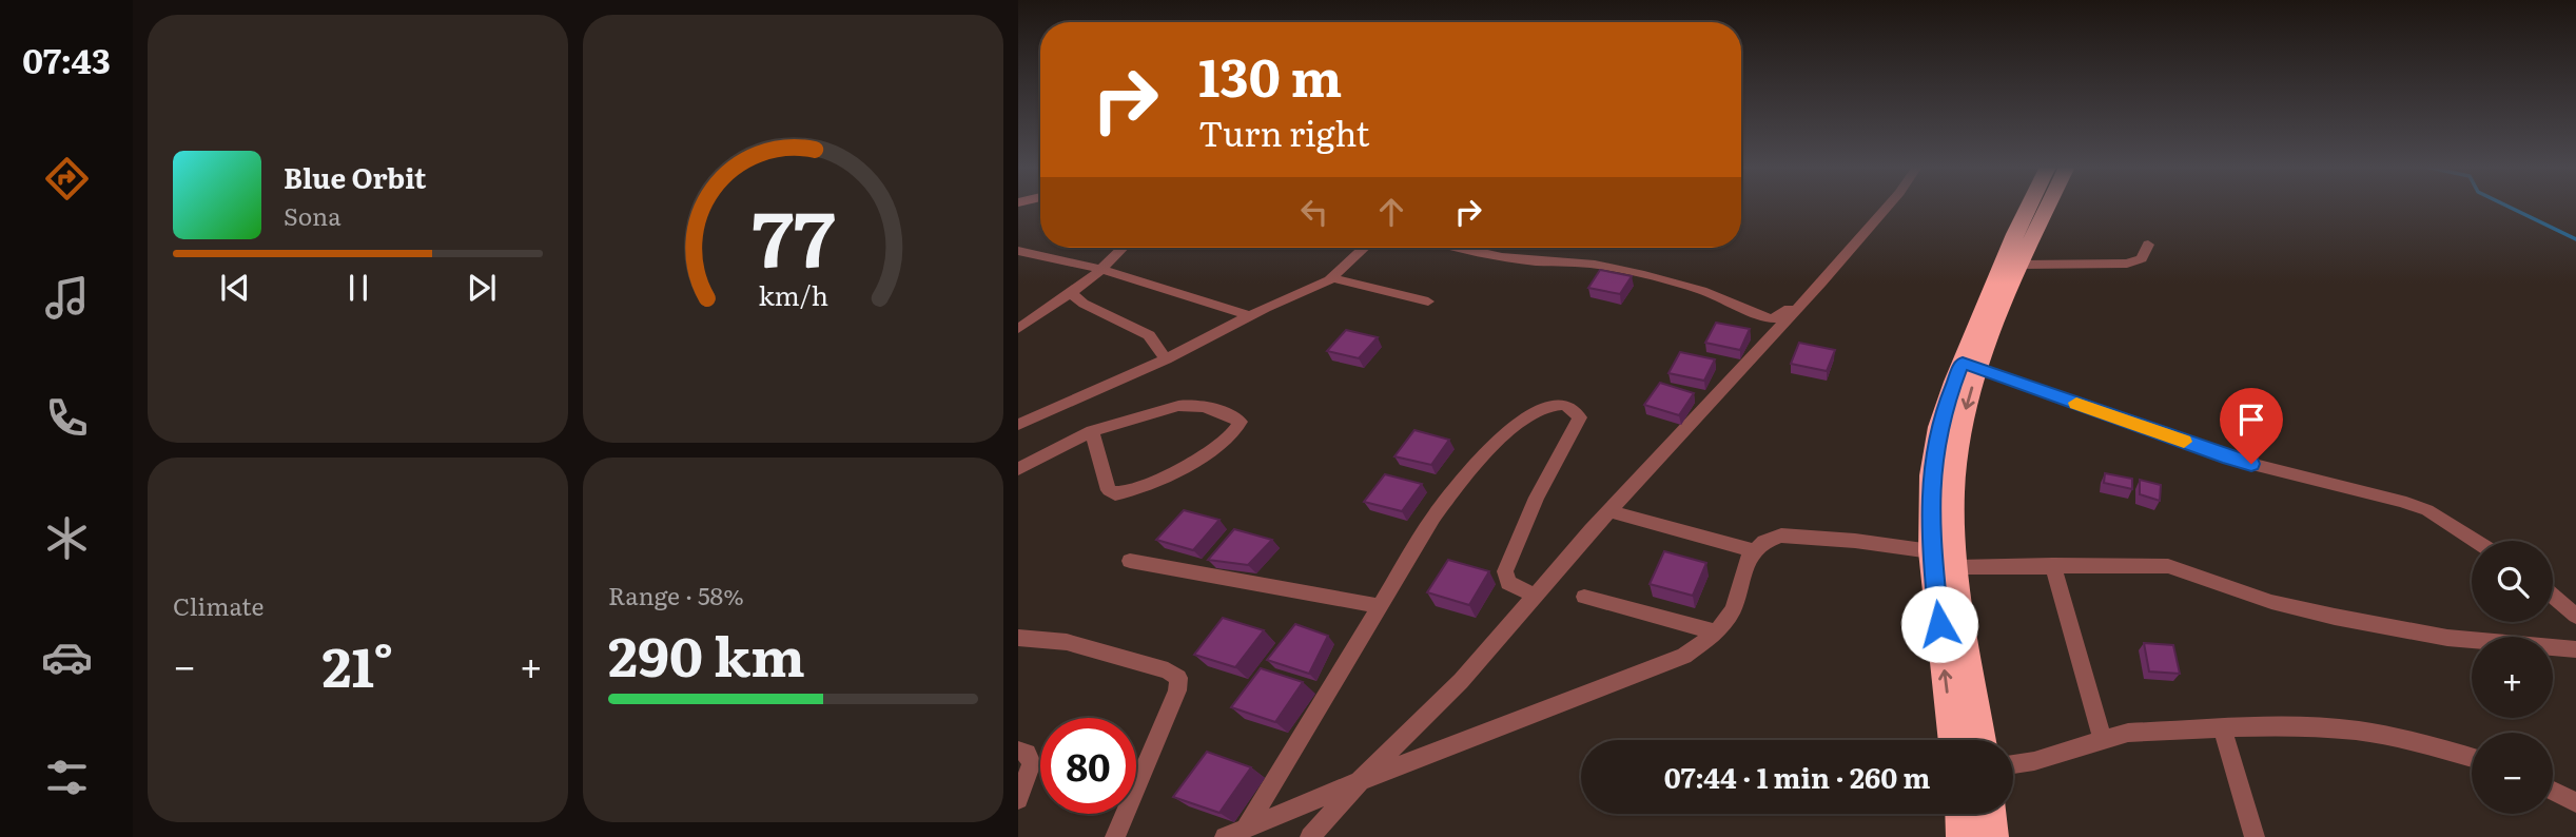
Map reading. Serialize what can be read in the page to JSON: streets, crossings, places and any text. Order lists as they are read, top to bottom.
{
  "page": {
    "tabs": "07:43",
    "turn": ["130 m", "Turn right"],
    "song": ["Blue Orbit", "Sona"],
    "tile": [
      "Climate",
      ["Range · 58%", "290 km"]
    ],
    "map_buttons": ["+", "−"],
    "heat": ["−", "21°", "+"],
    "limit": "80",
    "trip": "07:44 · 1 min · 260 m",
    "gauge": ["77", "km/h"]
  }
}
